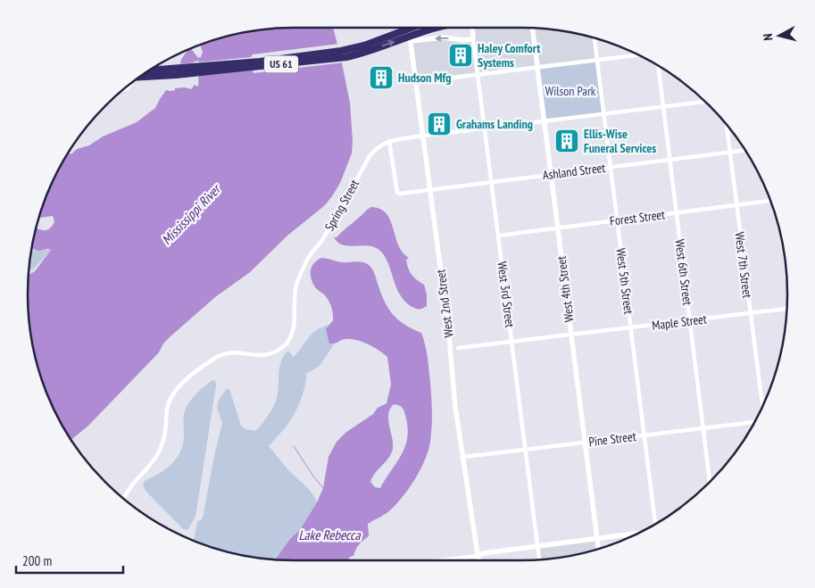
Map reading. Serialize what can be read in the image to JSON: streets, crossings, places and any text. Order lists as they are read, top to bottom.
{
  "streets": {
    "highway": ["US 61"],
    "street": [
      "Ashland Street",
      "Spring Street",
      "Forest Street",
      "West 7th Street",
      "West 6th Street",
      "West 5th Street",
      "West 4th Street",
      "West 3rd Street",
      "West 2nd Street",
      "Maple Street",
      "Pine Street"
    ]
  },
  "crossings": [
    ["Ashland Street", "Spring Street"],
    ["Ashland Street", "West 7th Street"],
    ["Ashland Street", "West 6th Street"],
    ["Ashland Street", "West 5th Street"],
    ["Ashland Street", "West 4th Street"],
    ["Ashland Street", "West 3rd Street"],
    ["Ashland Street", "West 2nd Street"],
    ["Spring Street", "West 6th Street"],
    ["Spring Street", "West 5th Street"],
    ["Spring Street", "West 4th Street"],
    ["Spring Street", "West 3rd Street"],
    ["Spring Street", "West 2nd Street"],
    ["Forest Street", "West 7th Street"],
    ["Forest Street", "West 6th Street"],
    ["Forest Street", "West 5th Street"],
    ["Forest Street", "West 4th Street"],
    ["Forest Street", "West 3rd Street"],
    ["West 7th Street", "Maple Street"],
    ["West 6th Street", "Maple Street"],
    ["West 6th Street", "Pine Street"],
    ["West 5th Street", "Maple Street"],
    ["West 5th Street", "Pine Street"],
    ["West 4th Street", "Maple Street"],
    ["West 4th Street", "Pine Street"],
    ["West 3rd Street", "Maple Street"],
    ["West 3rd Street", "Pine Street"],
    ["West 2nd Street", "Pine Street"]
  ],
  "water": ["Mississippi River", "Lake Rebecca"],
  "parks": ["Wilson Park"],
  "places": {
    "building": [
      "Haley Comfort Systems",
      "Hudson Mfg",
      "Grahams Landing",
      "Ellis-Wise Funeral Services"
    ]
  },
  "scale_bar": "200 m",
  "north": "left"
}
